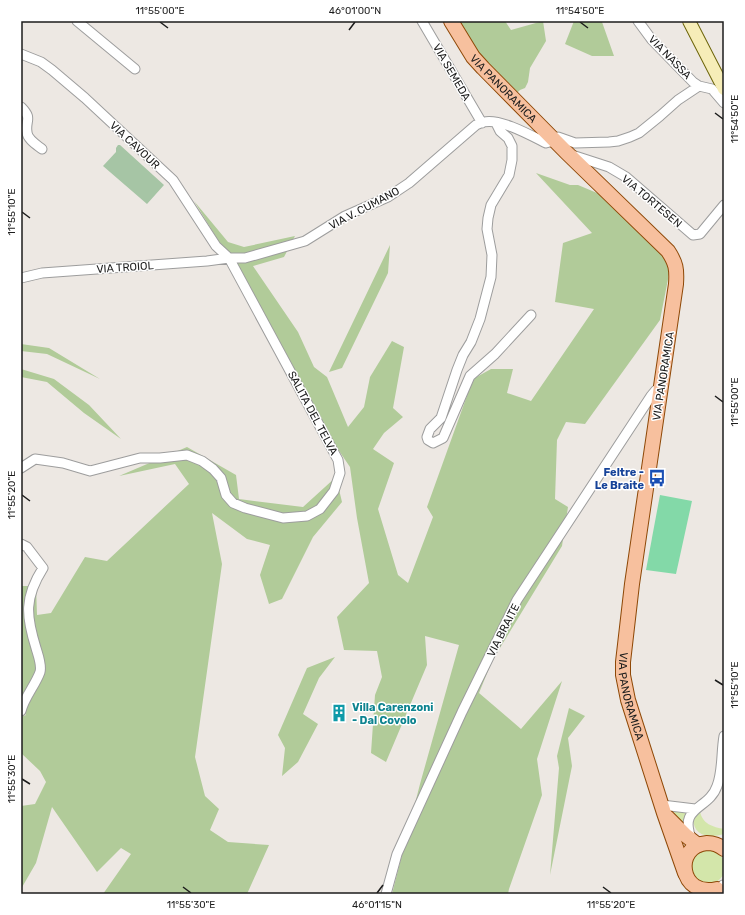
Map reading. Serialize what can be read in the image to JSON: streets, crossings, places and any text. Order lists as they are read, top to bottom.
{
  "streets": {
    "main road": ["VIA PANORAMICA"],
    "street": [
      "VIA NASSA",
      "VIA SEMEDA",
      "VIA CAVOUR",
      "VIA TORTESEN",
      "VIA V. CUMANO",
      "VIA TROIOL",
      "SALITA DEL TELVA",
      "VIA BRAITE"
    ]
  },
  "crossings": [
    ["VIA SEMEDA", "VIA V. CUMANO"],
    ["VIA PANORAMICA", "VIA TORTESEN"],
    ["VIA PANORAMICA", "VIA BRAITE"],
    ["VIA CAVOUR", "VIA V. CUMANO"],
    ["VIA CAVOUR", "VIA TROIOL"],
    ["VIA CAVOUR", "SALITA DEL TELVA"],
    ["VIA V. CUMANO", "VIA TROIOL"],
    ["VIA V. CUMANO", "SALITA DEL TELVA"],
    ["VIA TROIOL", "SALITA DEL TELVA"]
  ],
  "places": {
    "bus stop": ["Feltre - Le Braite"],
    "building": ["Villa Carenzoni - Dal Covolo"]
  },
  "coordinates": [
    "11°55'00\"E",
    "46°01'00\"N",
    "11°54'50\"E",
    "11°55'10\"E",
    "11°55'20\"E",
    "11°55'30\"E",
    "46°01'15\"N"
  ]
}
